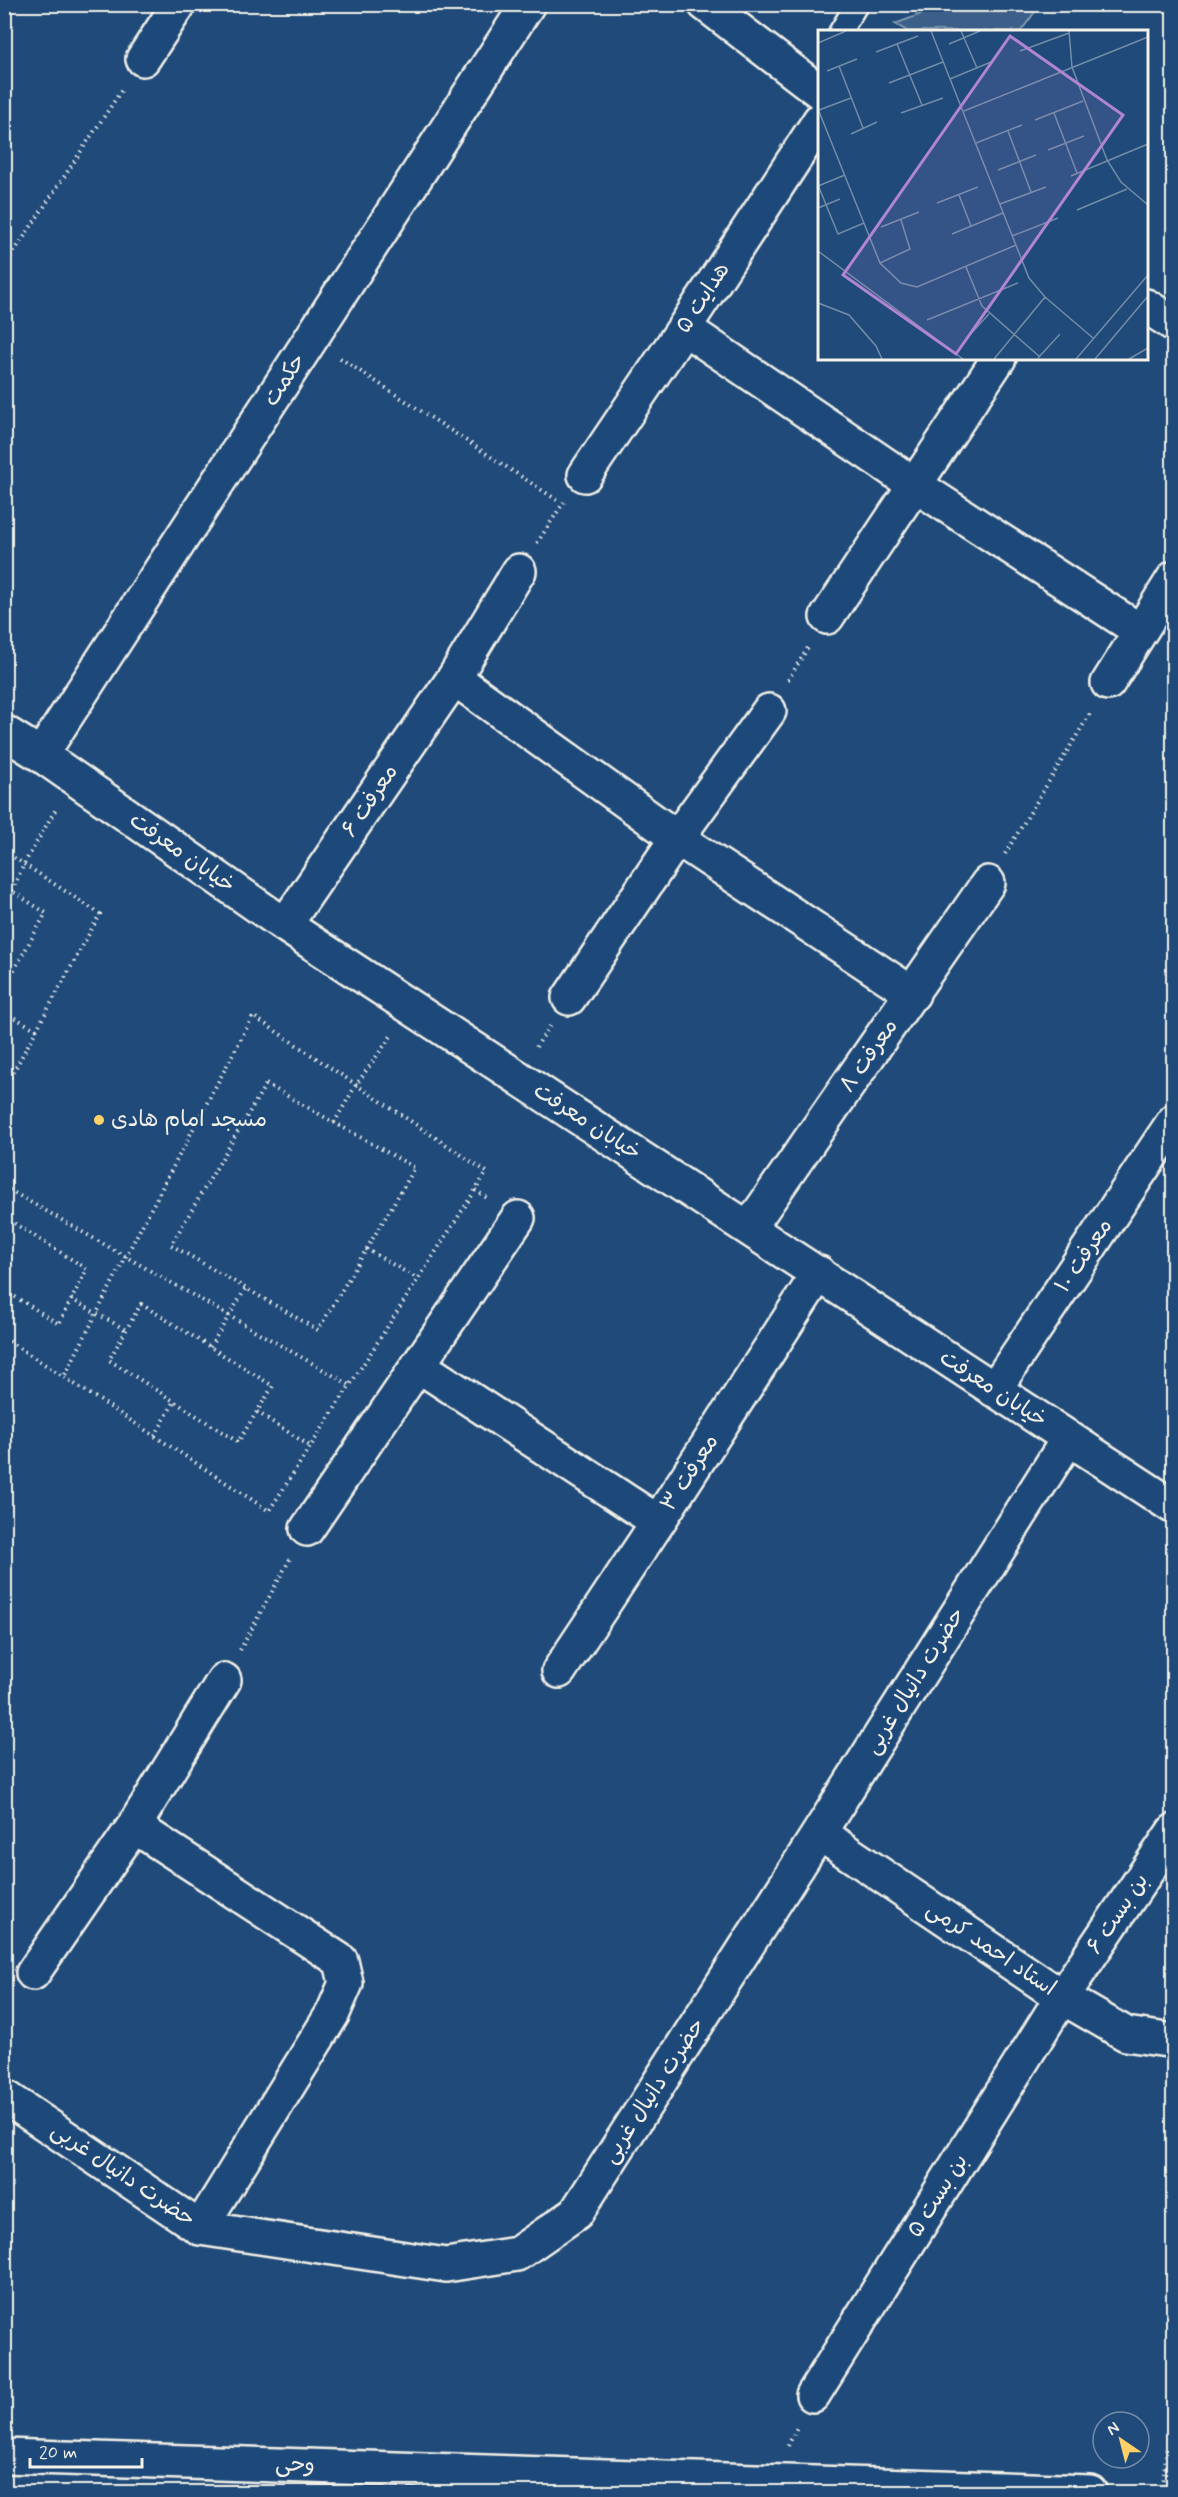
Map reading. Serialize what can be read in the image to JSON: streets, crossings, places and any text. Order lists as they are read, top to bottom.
{
  "streets": {
    "street": [
      "هدایت ۵",
      "حکمت",
      "معرفت ۶",
      "خیابان معرفت",
      "معرفت ۸",
      "معرفت ۱۰",
      "معرفت ۳",
      "حضرت دانیال غربی",
      "بن بست ۶",
      "استاد احمد کرمی",
      "بن بست ۵",
      "وحی"
    ]
  },
  "crossings": [
    ["حکمت", "خیابان معرفت"],
    ["معرفت ۶", "خیابان معرفت"],
    ["خیابان معرفت", "معرفت ۸"],
    ["خیابان معرفت", "معرفت ۱۰"],
    ["خیابان معرفت", "معرفت ۳"],
    ["خیابان معرفت", "حضرت دانیال غربی"],
    ["حضرت دانیال غربی", "استاد احمد کرمی"],
    ["بن بست ۶", "استاد احمد کرمی"],
    ["بن بست ۶", "بن بست ۵"],
    ["استاد احمد کرمی", "بن بست ۵"]
  ],
  "places": ["مسجد امام هادی"],
  "scale_bar": "20 m",
  "north": "top left"
}
